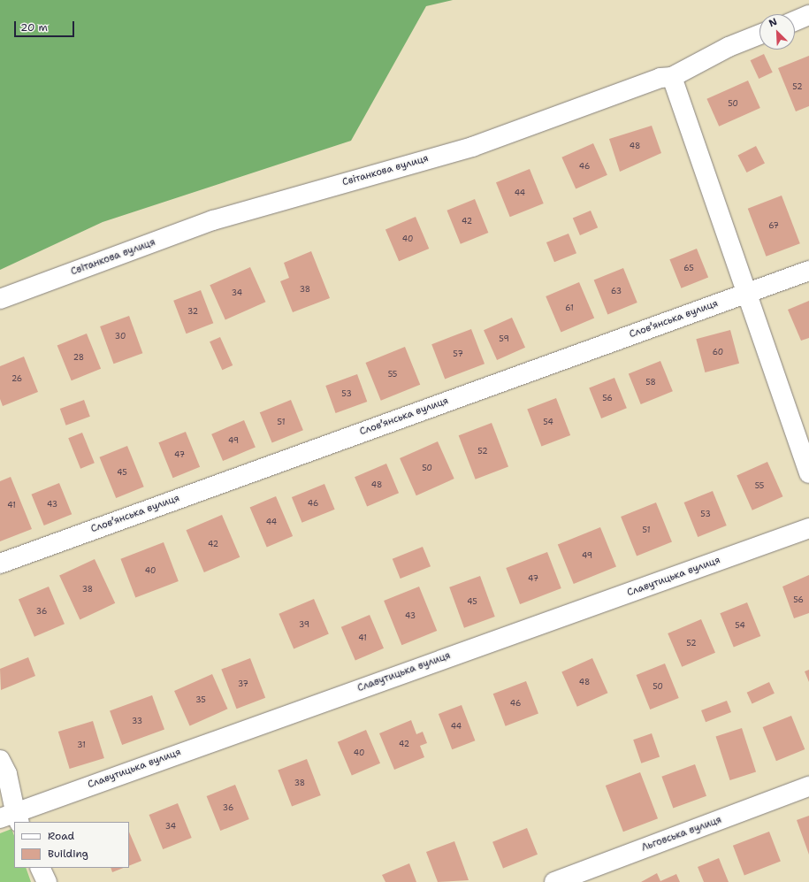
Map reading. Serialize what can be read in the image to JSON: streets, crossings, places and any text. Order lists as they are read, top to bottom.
{
  "streets": {
    "street": [
      "Світанкова вулиця",
      "Словʼянська вулиця",
      "Славутицька вулиця",
      "Льговська вулиця"
    ]
  },
  "house_numbers": [
    "52",
    "50",
    "48",
    "46",
    "44",
    "42",
    "67",
    "40",
    "65",
    "38",
    "63",
    "34",
    "61",
    "32",
    "30",
    "59",
    "60",
    "57",
    "28",
    "55",
    "26",
    "58",
    "53",
    "56",
    "51",
    "54",
    "49",
    "52",
    "47",
    "50",
    "45",
    "48",
    "55",
    "46",
    "43",
    "41",
    "53",
    "44",
    "51",
    "42",
    "49",
    "40",
    "47",
    "38",
    "56",
    "45",
    "36",
    "43",
    "39",
    "54",
    "41",
    "52",
    "48",
    "37",
    "50",
    "35",
    "46",
    "33",
    "44",
    "42",
    "31",
    "40",
    "38",
    "36",
    "34"
  ],
  "legend": ["Road", "Building"],
  "scale_bar": "20 m",
  "north": "top left"
}
